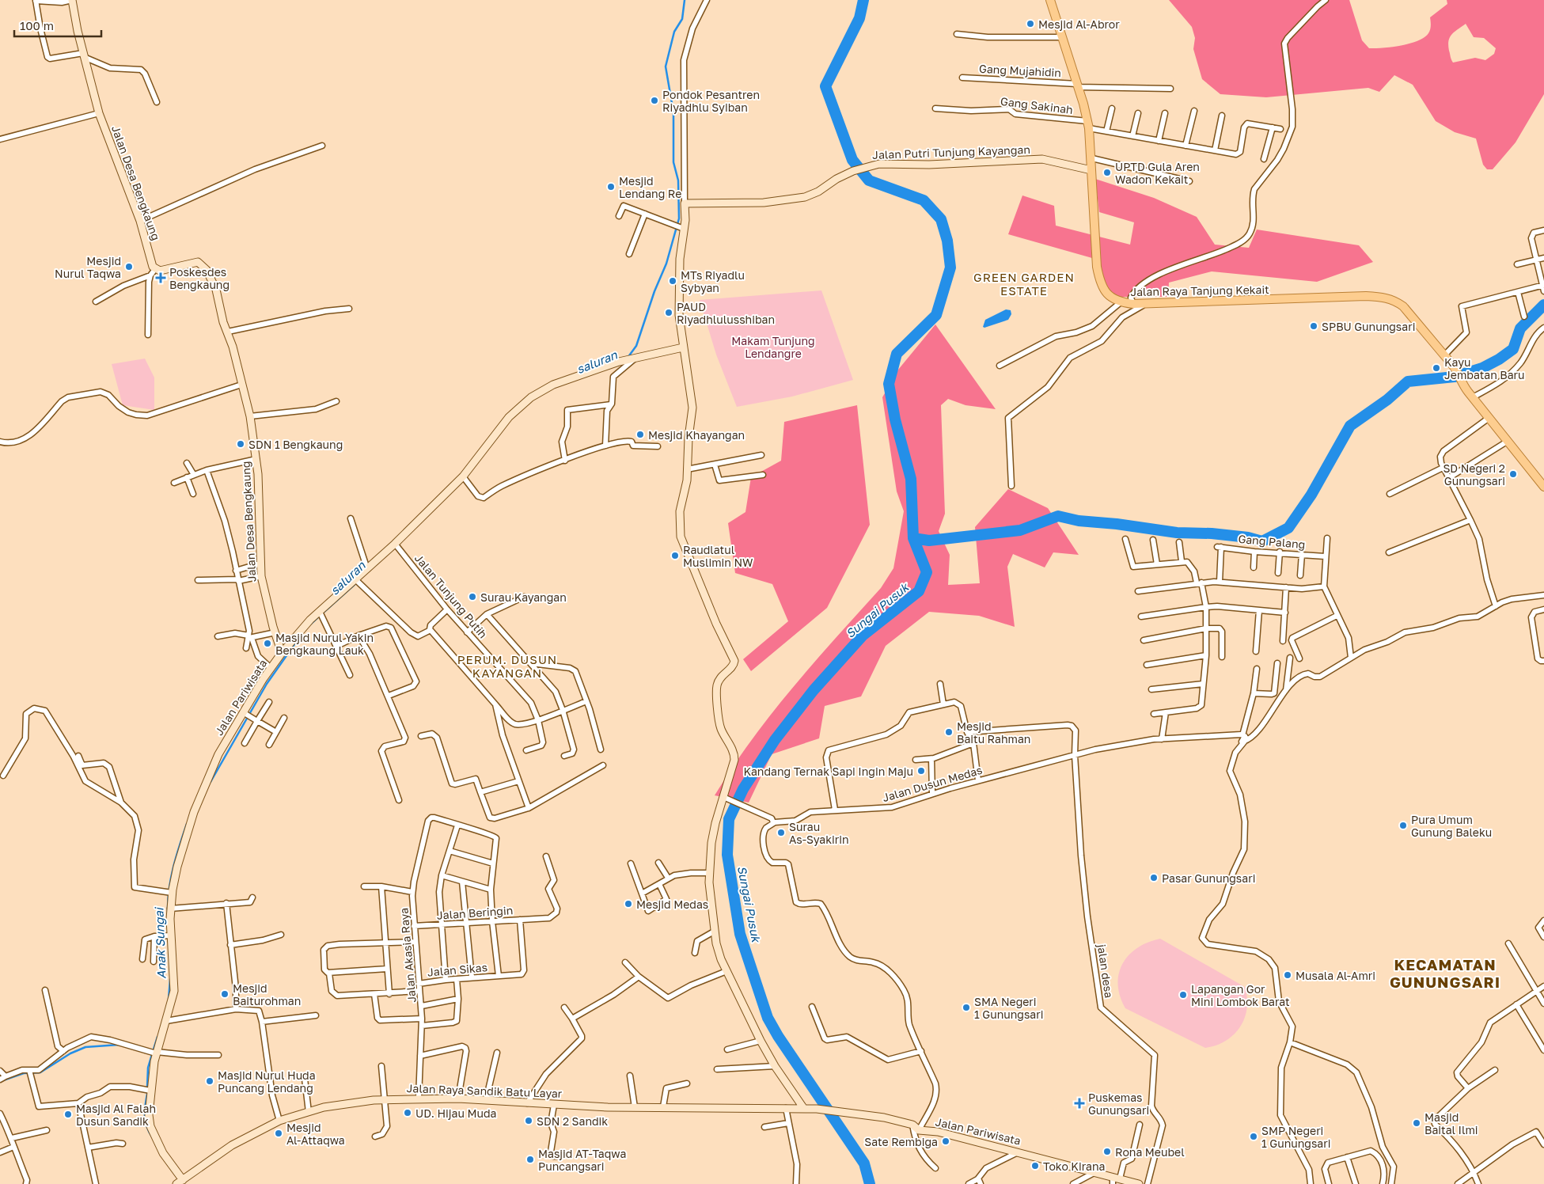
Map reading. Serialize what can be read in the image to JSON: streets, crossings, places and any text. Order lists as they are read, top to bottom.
{
  "streets": {
    "main road": ["Jalan Raya Tanjung Kekait"],
    "street": [
      "Gang Mujahidin",
      "Gang Sakinah",
      "Jalan Putri Tunjung Kayangan",
      "Jalan Desa Bengkaung",
      "Gang Palang",
      "Jalan Tunjung Putih",
      "Jalan Pariwisata",
      "Jalan Dusun Medas",
      "Jalan Beringin",
      "Jalan Akasia Raya",
      "Jalan Sikas",
      "jalan desa",
      "Jalan Raya Sandik Batu Layar"
    ]
  },
  "crossings": [
    ["Gang Mujahidin", "Jalan Raya Tanjung Kekait"],
    ["Gang Sakinah", "Jalan Raya Tanjung Kekait"],
    ["Jalan Putri Tunjung Kayangan", "Jalan Raya Tanjung Kekait"],
    ["Jalan Desa Bengkaung", "Jalan Pariwisata"],
    ["Jalan Tunjung Putih", "Jalan Pariwisata"],
    ["Jalan Pariwisata", "Jalan Raya Sandik Batu Layar"],
    ["Jalan Dusun Medas", "jalan desa"],
    ["Jalan Beringin", "Jalan Akasia Raya"],
    ["Jalan Beringin", "Jalan Sikas"],
    ["Jalan Akasia Raya", "Jalan Sikas"],
    ["Jalan Akasia Raya", "Jalan Raya Sandik Batu Layar"]
  ],
  "districts": ["GREEN GARDEN ESTATE", "PERUM. DUSUN KAYANGAN", "KECAMATAN GUNUNGSARI"],
  "water": ["saluran", "Sungai Pusuk", "Anak Sungai"],
  "parks": ["Makam Tunjung Lendangre"],
  "places": {
    "other": [
      "Mesjid Al-Abror",
      "Pondok Pesantren Riyadhlu Syiban",
      "UPTD Gula Aren Wadon Kekait",
      "Mesjid Lendang Re",
      "Mesjid Nurul Taqwa",
      "MTs Riyadlu Sybyan",
      "PAUD Riyadhlulusshiban",
      "SPBU Gunungsari",
      "Kayu Jembatan Baru",
      "Mesjid Khayangan",
      "SDN 1 Bengkaung",
      "SD Negeri 2 Gunungsari",
      "Raudlatul Muslimin NW",
      "Surau Kayangan",
      "Masjid Nurul Yakin Bengkaung Lauk",
      "Mesjid Baitu Rahman",
      "Kandang Ternak Sapi Ingin Maju",
      "Pura Umum Gunung Baleku",
      "Surau As-Syakirin",
      "Pasar Gunungsari",
      "Mesjid Medas",
      "Musala Al-Amri",
      "Mesjid Baiturohman",
      "Lapangan Gor Mini Lombok Barat",
      "SMA Negeri 1 Gunungsari",
      "Masjid Nurul Huda Puncang Lendang",
      "UD. Hijau Muda",
      "Masjid Al Falah Dusun Sandik",
      "SDN 2 Sandik",
      "Masjid Baital Ilmi",
      "Mesjid Al-Attaqwa",
      "SMP Negeri 1 Gunungsari",
      "Sate Rembiga",
      "Rona Meubel",
      "Masjid AT-Taqwa Puncangsari",
      "Toko Kirana"
    ],
    "health": ["Poskesdes Bengkaung", "Puskemas Gunungsari"]
  },
  "scale_bar": "100 m"
}
